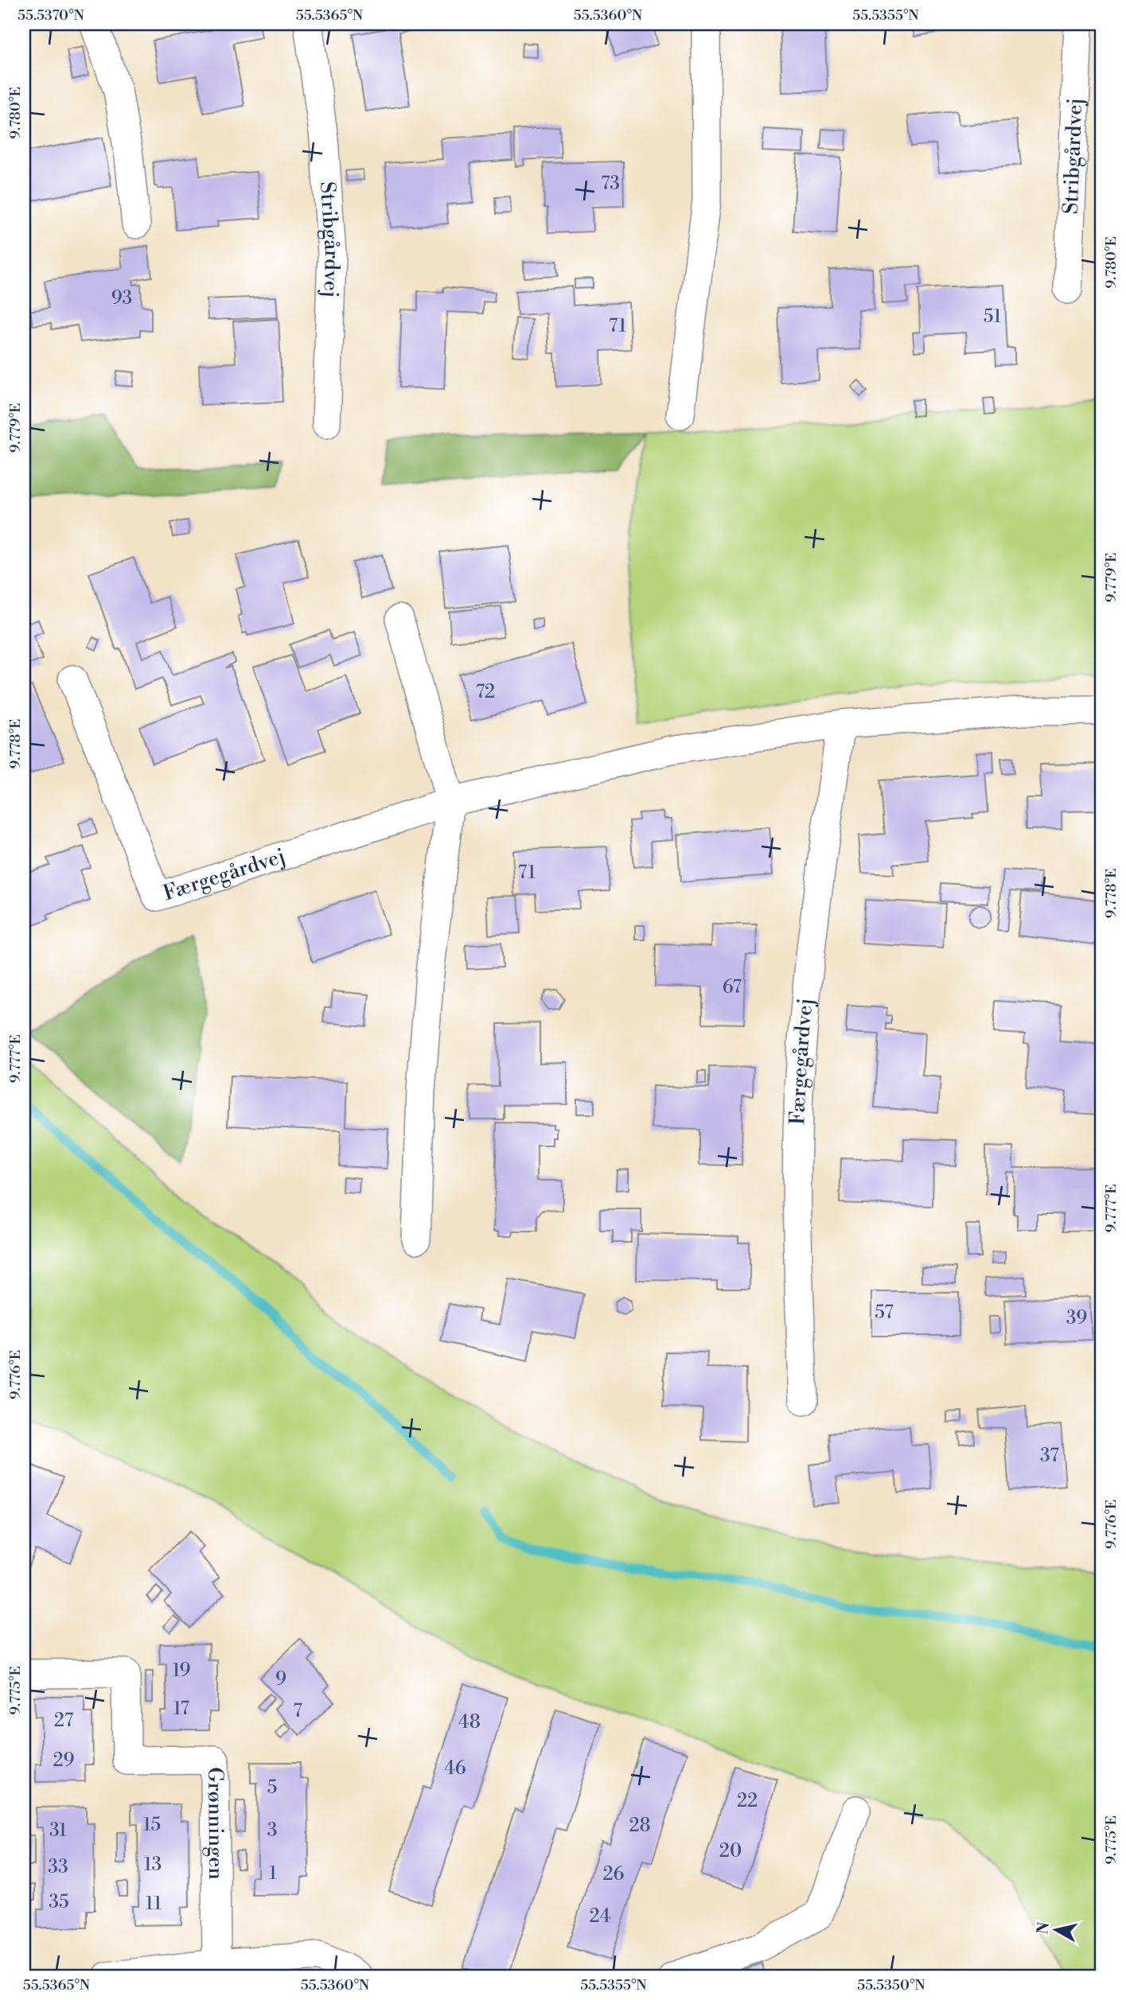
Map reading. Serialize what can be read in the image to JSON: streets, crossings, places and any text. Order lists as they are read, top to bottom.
{
  "streets": {
    "street": ["Stribgårdvej", "Færgegårdvej", "Grønningen"]
  },
  "house_numbers": [
    "73",
    "93",
    "51",
    "71",
    "72",
    "71",
    "67",
    "57",
    "39",
    "37",
    "19",
    "9",
    "17",
    "7",
    "27",
    "48",
    "29",
    "46",
    "5",
    "22",
    "15",
    "28",
    "31",
    "3",
    "20",
    "13",
    "33",
    "1",
    "26",
    "35",
    "11",
    "24"
  ],
  "north": "left",
  "coordinates": [
    "55.5370°N",
    "55.5365°N",
    "55.5360°N",
    "55.5355°N",
    "9.780°E",
    "9.779°E",
    "9.778°E",
    "9.777°E",
    "9.776°E",
    "9.775°E",
    "55.5350°N"
  ]
}
